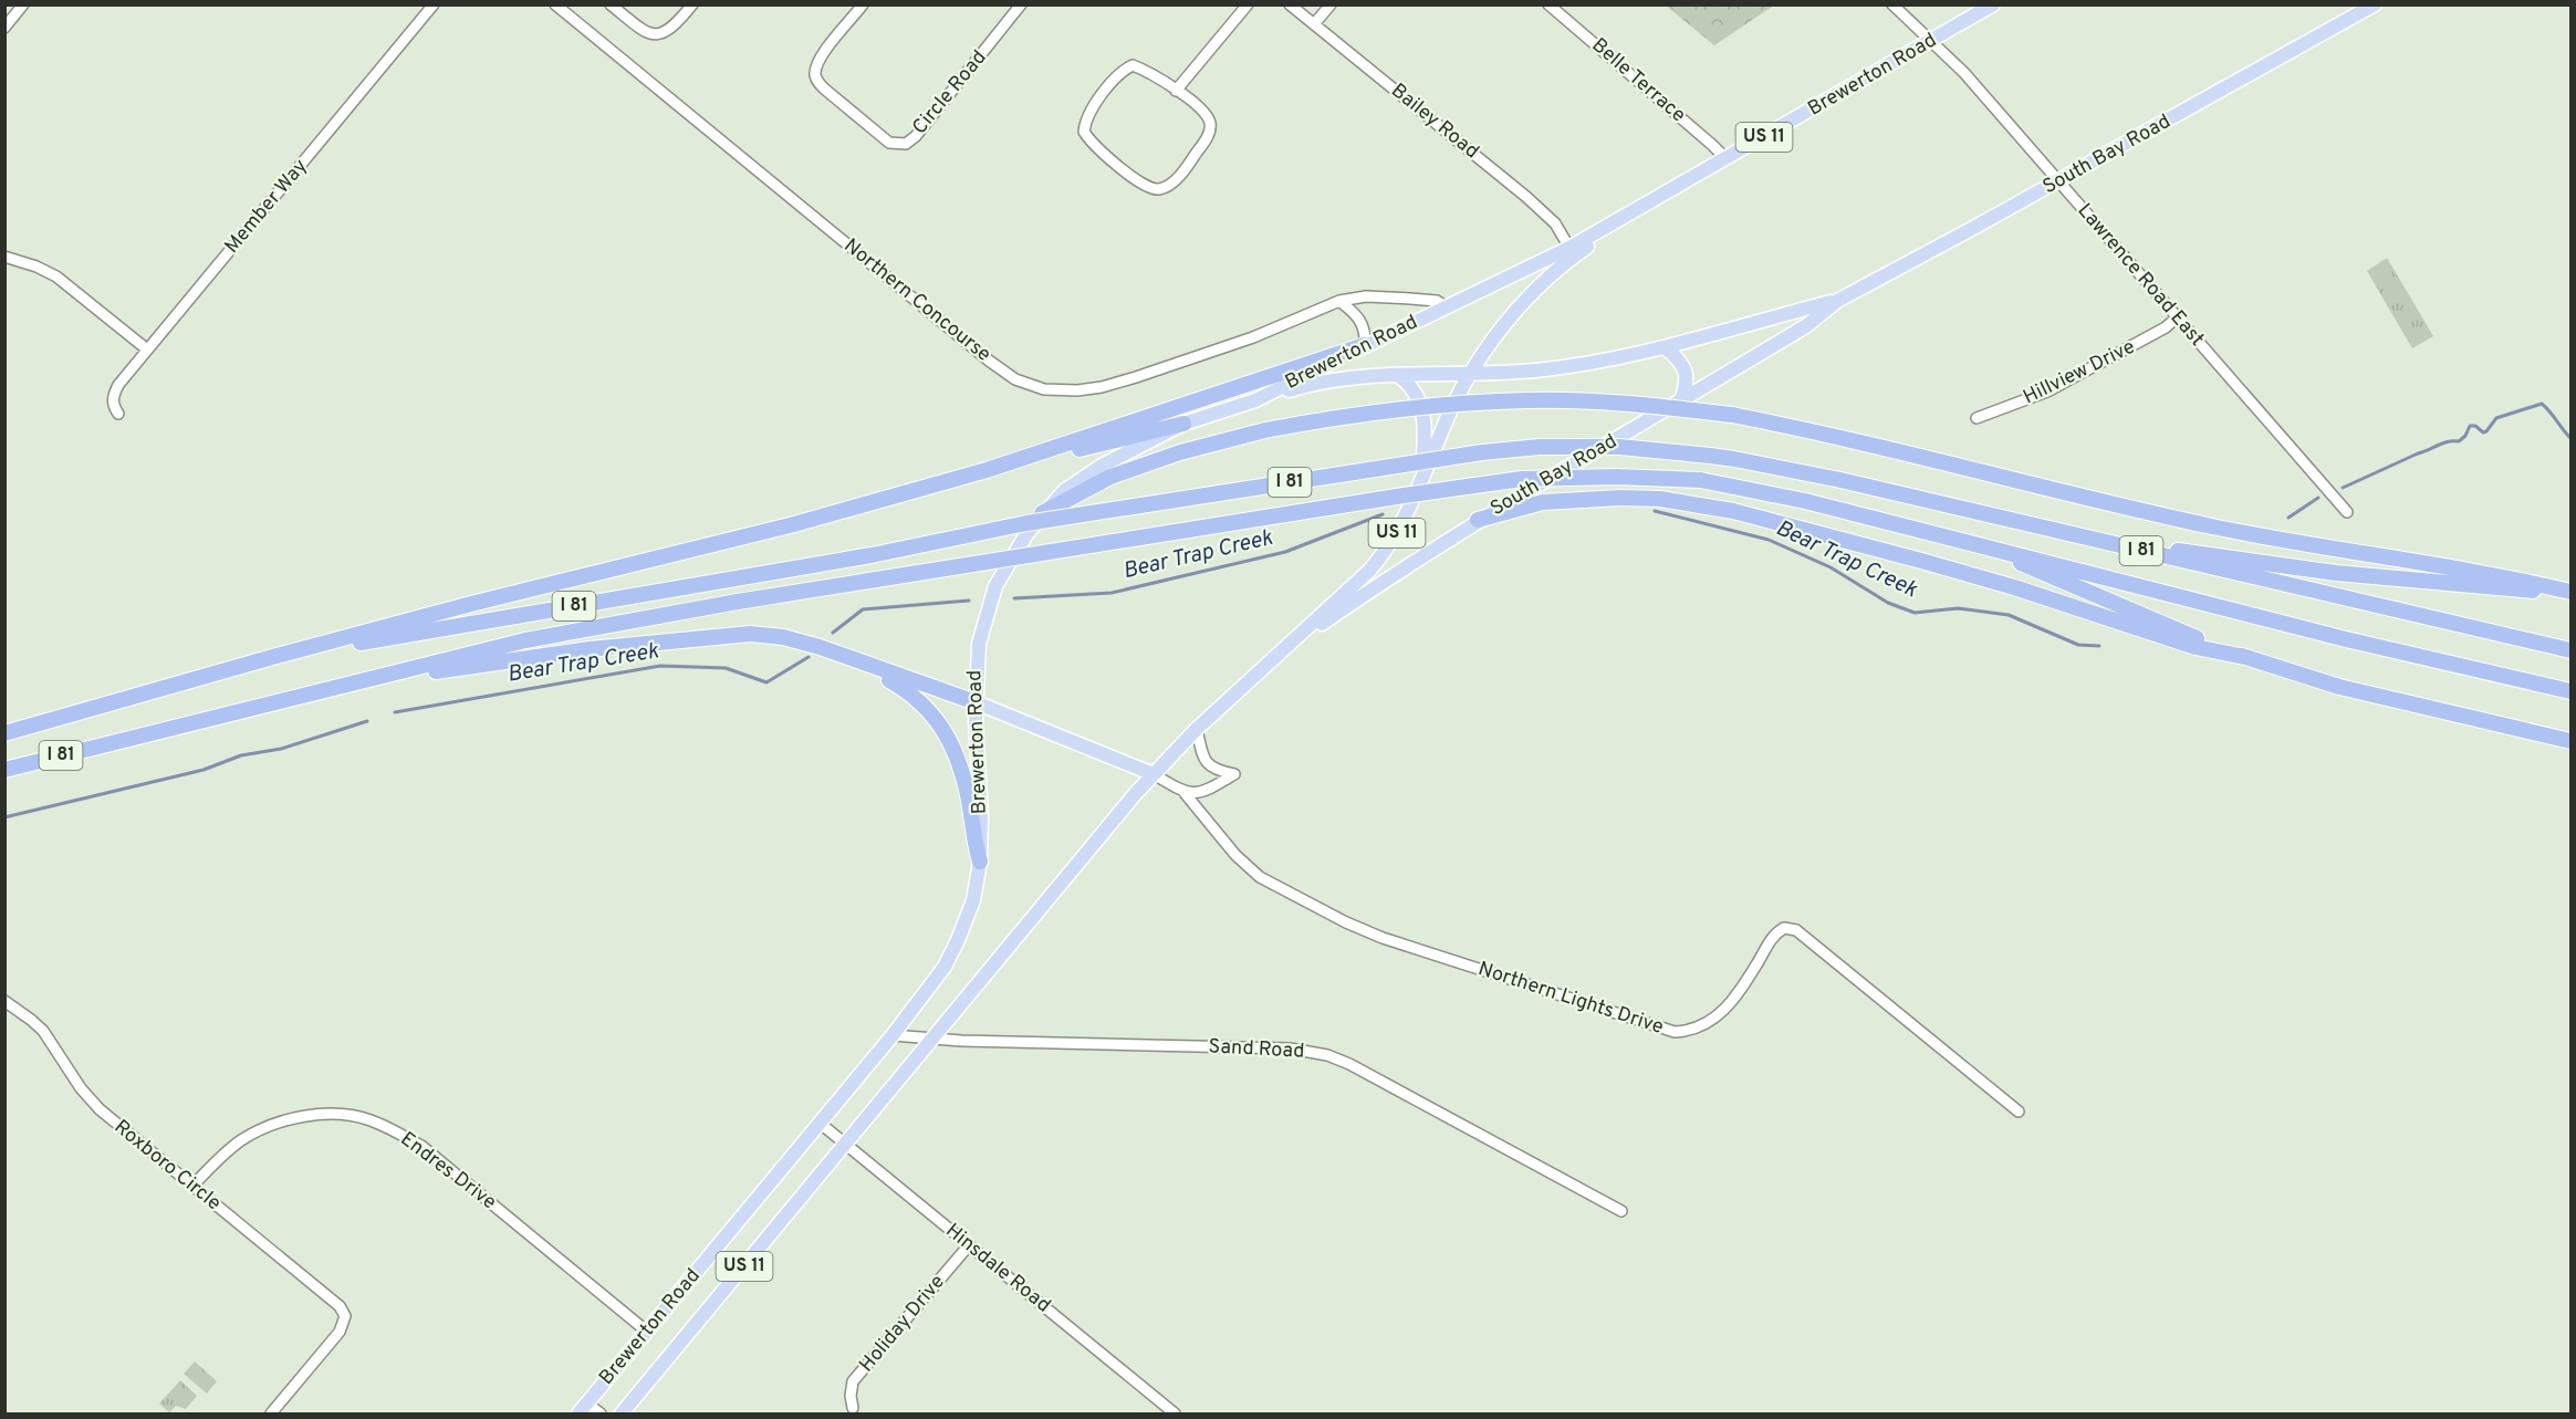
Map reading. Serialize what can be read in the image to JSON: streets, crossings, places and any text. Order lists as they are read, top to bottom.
{
  "streets": {
    "highway": ["I 81"],
    "main road": ["Brewerton Road", "US 11", "South Bay Road"],
    "street": [
      "Belle Terrace",
      "Circle Road",
      "Bailey Road",
      "Member Way",
      "Lawrence Road East",
      "Northern Concourse",
      "Hillview Drive",
      "Northern Lights Drive",
      "Sand Road",
      "Roxboro Circle",
      "Endres Drive",
      "Hinsdale Road",
      "Holiday Drive"
    ]
  },
  "crossings": [
    ["Brewerton Road", "Belle Terrace"],
    ["Brewerton Road", "Bailey Road"],
    ["Brewerton Road", "South Bay Road"],
    ["Brewerton Road", "Lawrence Road East"],
    ["Brewerton Road", "Northern Concourse"],
    ["Brewerton Road", "Northern Lights Drive"],
    ["Brewerton Road", "Sand Road"],
    ["Brewerton Road", "Endres Drive"],
    ["Brewerton Road", "Hinsdale Road"],
    ["South Bay Road", "Lawrence Road East"],
    ["Lawrence Road East", "Hillview Drive"],
    ["Roxboro Circle", "Endres Drive"],
    ["Hinsdale Road", "Holiday Drive"]
  ],
  "water": ["Bear Trap Creek"]
}
